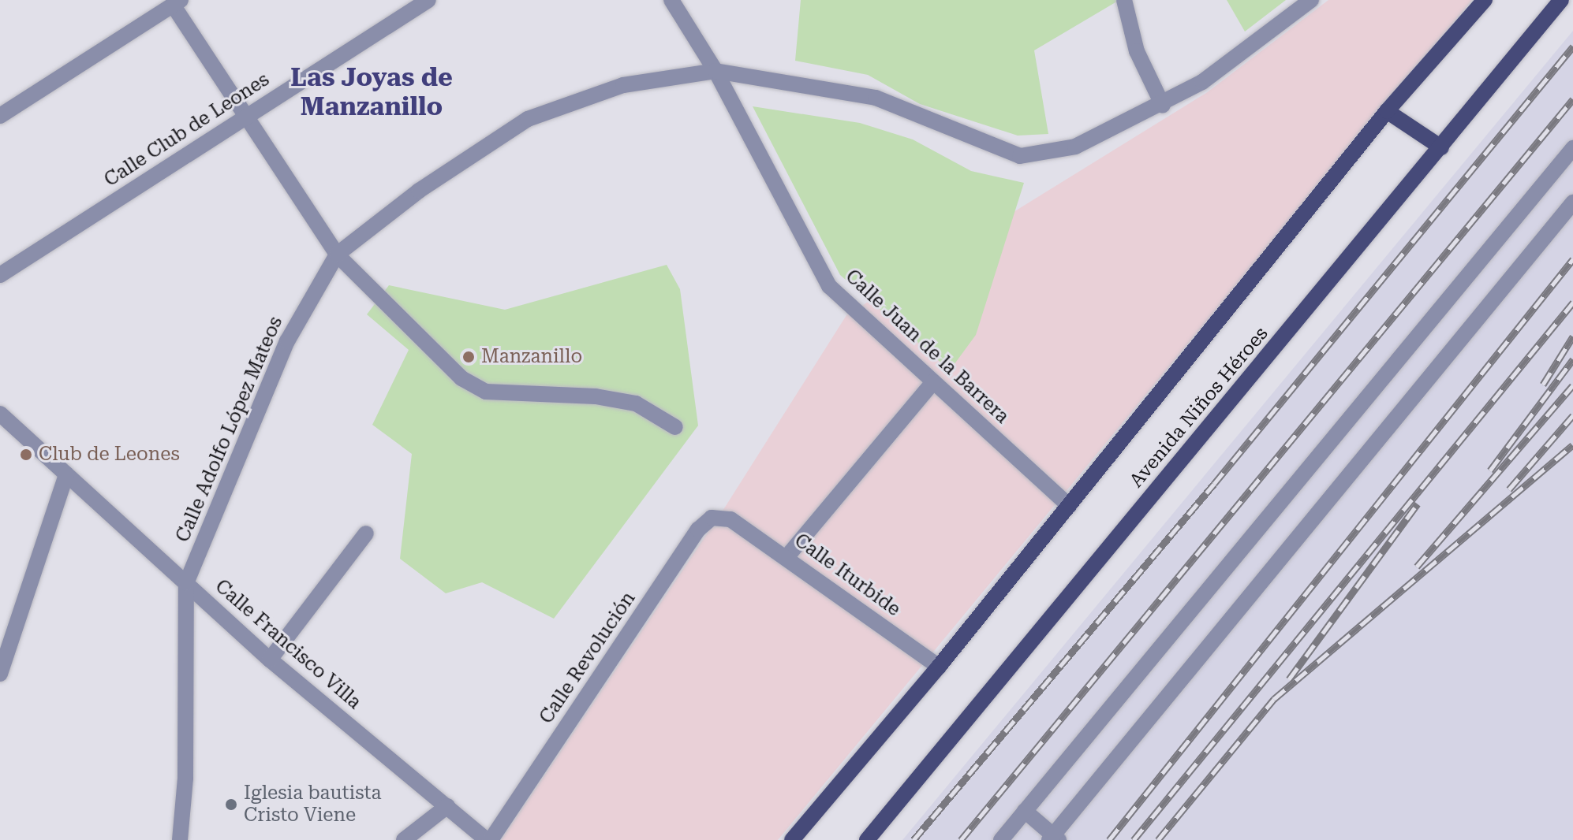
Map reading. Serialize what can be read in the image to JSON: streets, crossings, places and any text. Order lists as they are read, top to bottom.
{
  "streets": {
    "main road": ["Avenida Niños Héroes"],
    "street": [
      "Calle Club de Leones",
      "Calle Juan de la Barrera",
      "Calle Adolfo López Mateos",
      "Calle Iturbide",
      "Calle Francisco Villa",
      "Calle Revolución"
    ]
  },
  "crossings": [
    ["Calle Juan de la Barrera", "Avenida Niños Héroes"],
    ["Calle Juan de la Barrera", "Calle Adolfo López Mateos"],
    ["Avenida Niños Héroes", "Calle Iturbide"],
    ["Calle Adolfo López Mateos", "Calle Francisco Villa"],
    ["Calle Iturbide", "Calle Revolución"],
    ["Calle Francisco Villa", "Calle Revolución"]
  ],
  "districts": ["Las Joyas de Manzanillo"],
  "places": ["Manzanillo", "Club de Leones", "Iglesia bautista Cristo Viene"]
}
